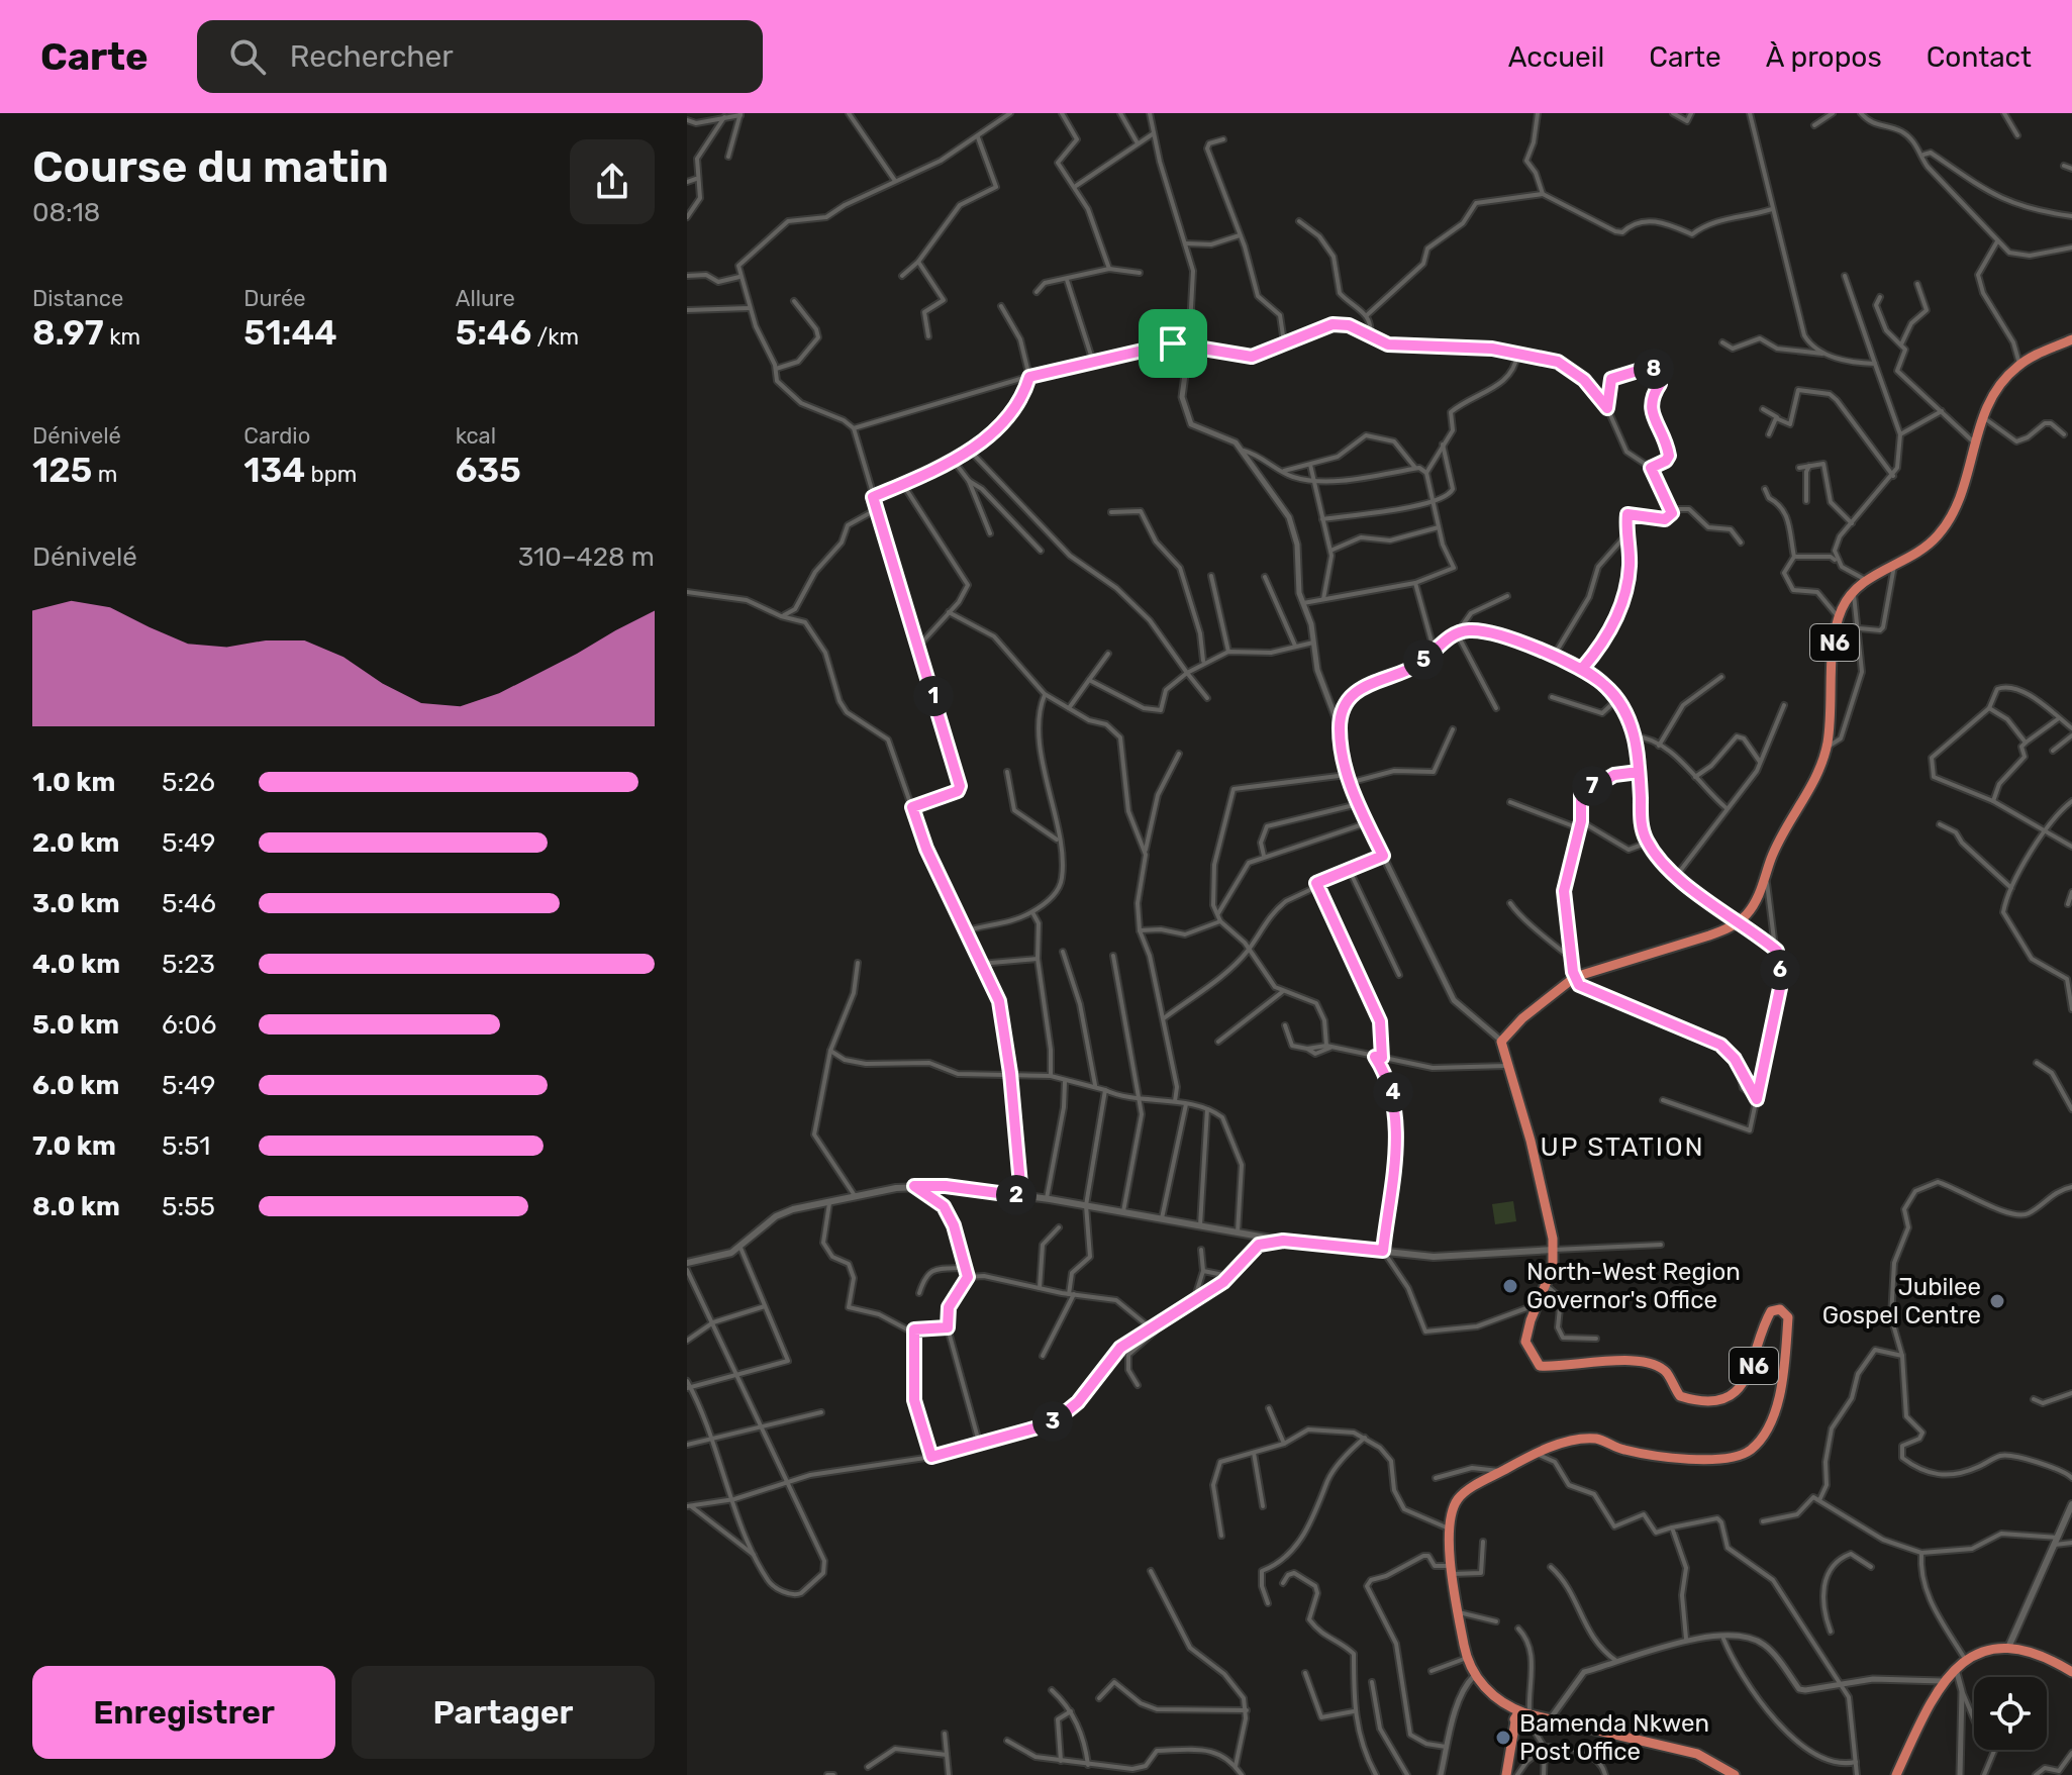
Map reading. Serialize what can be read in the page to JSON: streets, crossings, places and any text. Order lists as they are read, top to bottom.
{
  "streets": {
    "highway": ["N6"]
  },
  "districts": ["UP STATION"],
  "places": ["North-West Region Governor's Office", "Jubilee Gospel Centre", "Bamenda Nkwen Post Office"],
  "page": {
    "header": "Carte",
    "search": "Rechercher",
    "nav": [
      "Accueil",
      "Carte",
      "À propos",
      "Contact"
    ],
    "heading": ["Course du matin", "08:18"],
    "stats": [
      ["Distance", "8.97 km"],
      ["Durée", "51:44"],
      ["Allure", "5:46 /km"],
      ["Dénivelé", "125 m"],
      ["Cardio", "134 bpm"],
      ["kcal", "635"]
    ],
    "pins": [
      "8",
      "5",
      "1",
      "7",
      "6",
      "4",
      "2",
      "3"
    ],
    "chart": ["Dénivelé", "310–428 m"],
    "list": [
      {
        "name": "1.0 km",
        "note": "5:26"
      },
      {
        "name": "2.0 km",
        "note": "5:49"
      },
      {
        "name": "3.0 km",
        "note": "5:46"
      },
      {
        "name": "4.0 km",
        "note": "5:23"
      },
      {
        "name": "5.0 km",
        "note": "6:06"
      },
      {
        "name": "6.0 km",
        "note": "5:49"
      },
      {
        "name": "7.0 km",
        "note": "5:51"
      },
      {
        "name": "8.0 km",
        "note": "5:55"
      }
    ],
    "buttons": ["Enregistrer", "Partager"]
  }
}
